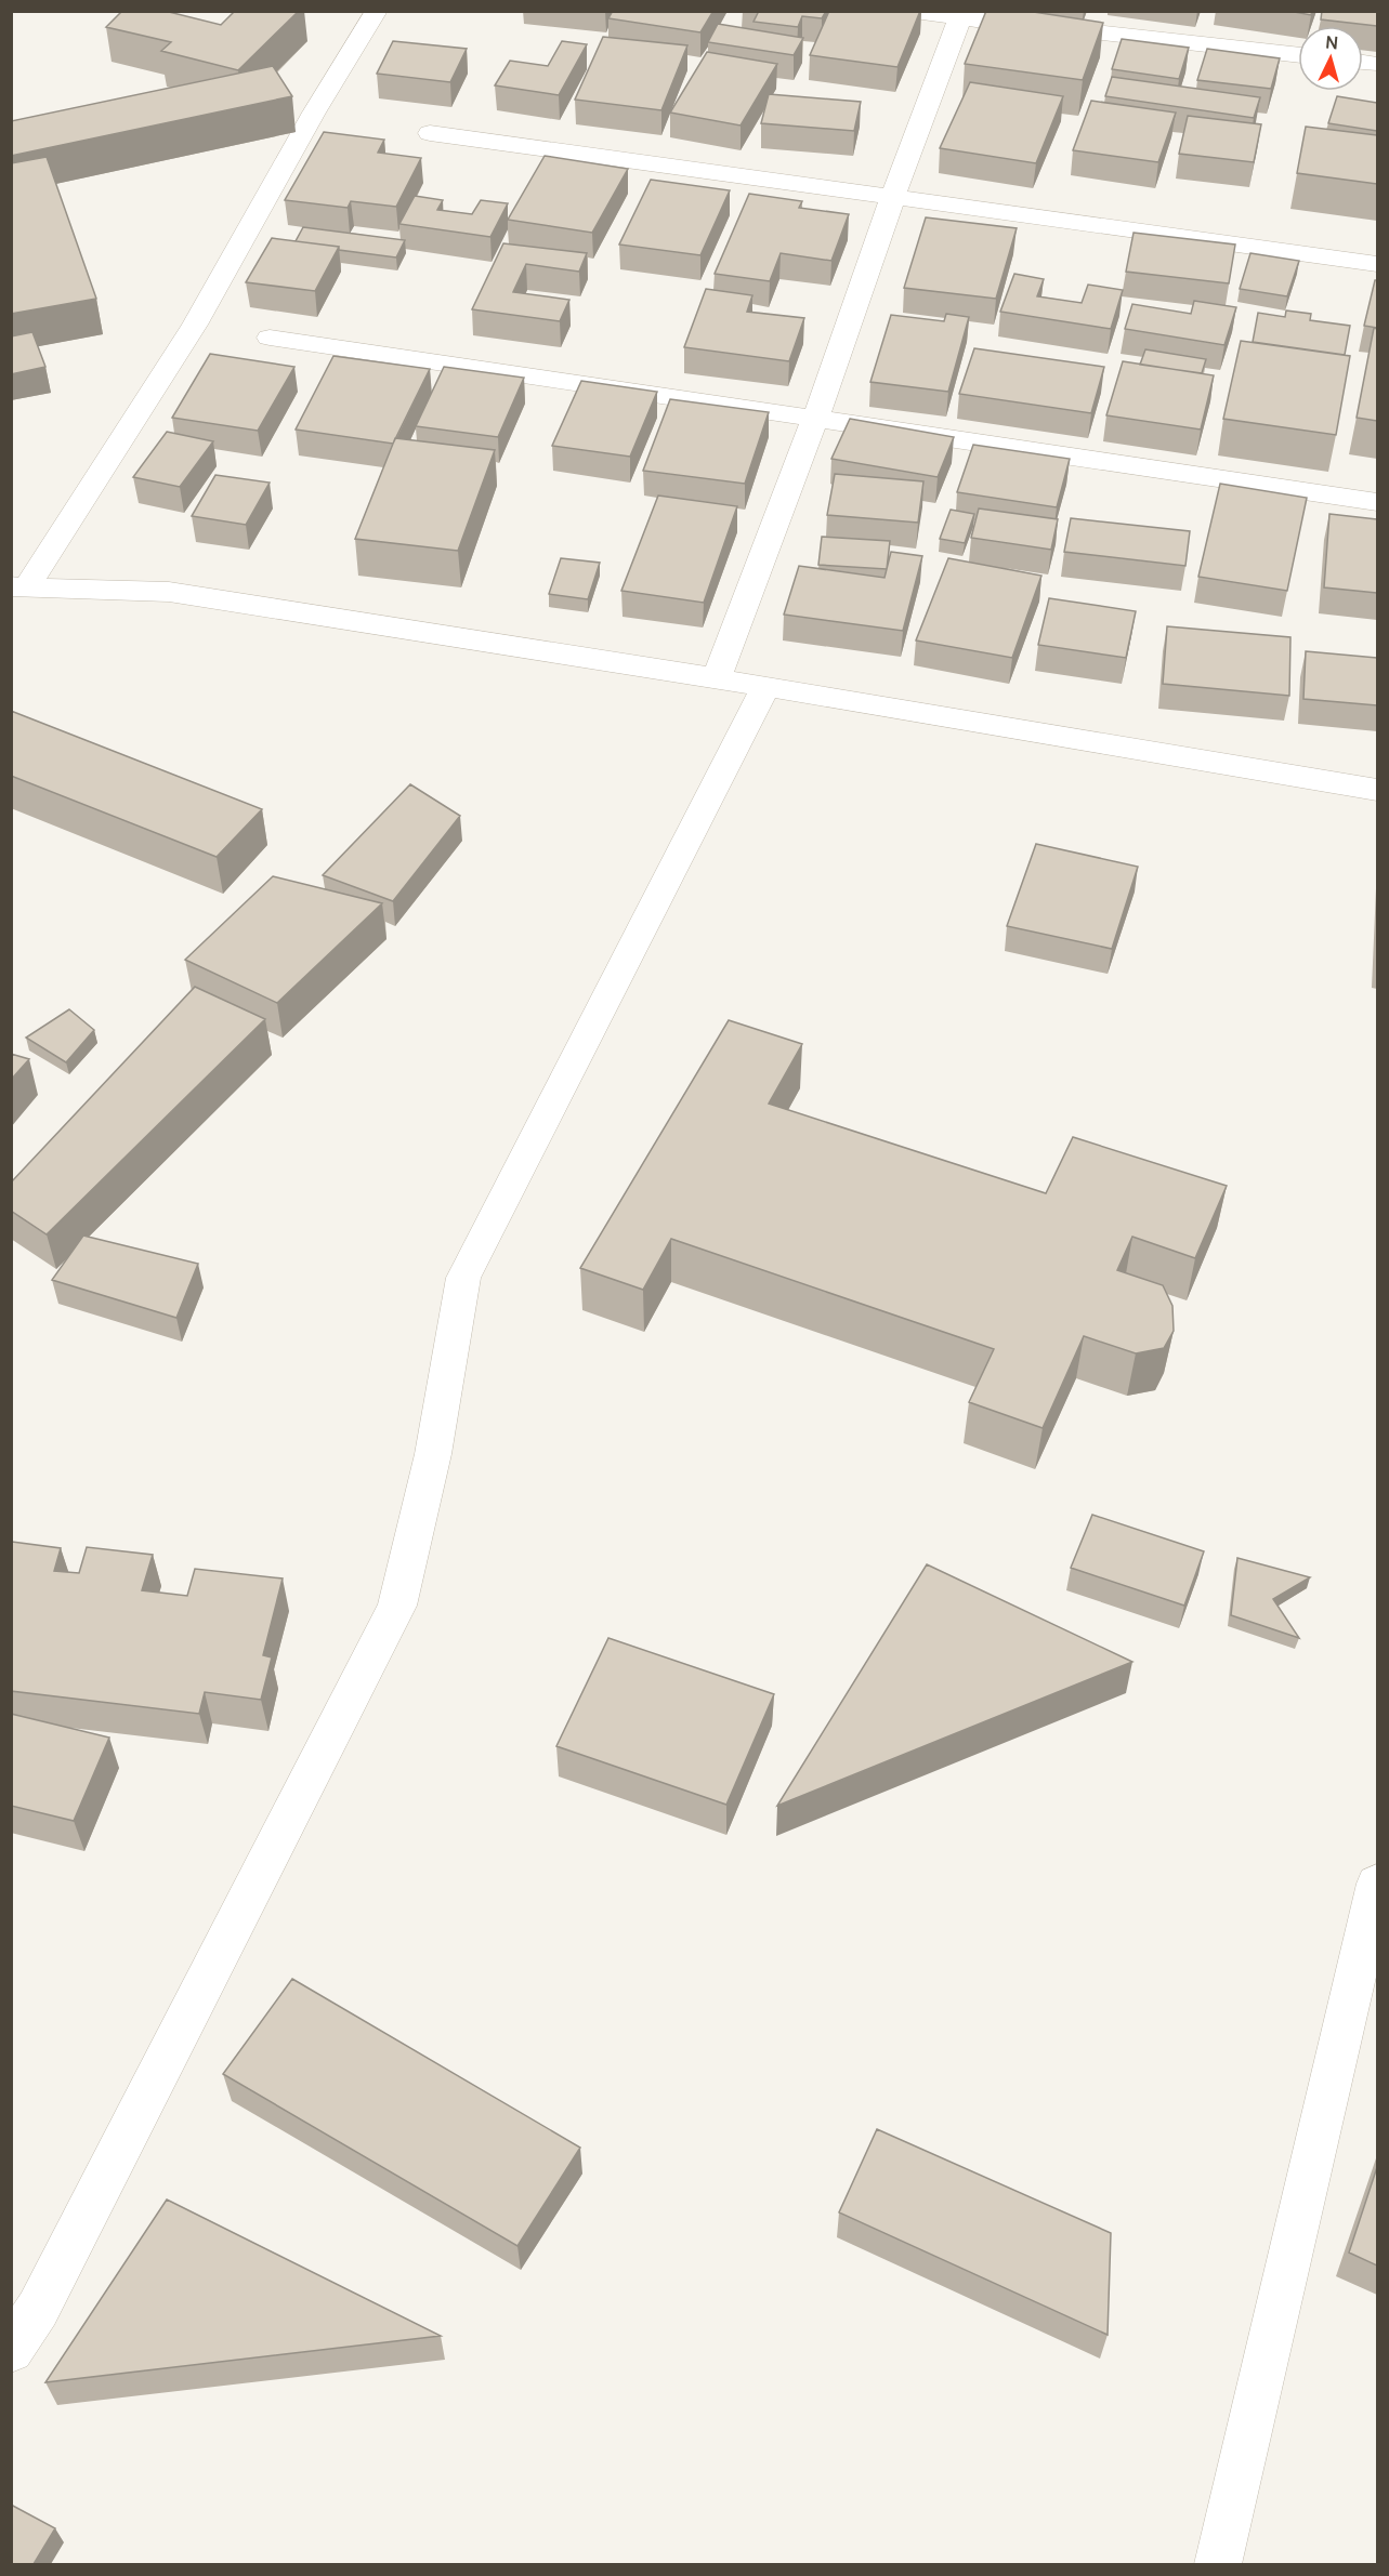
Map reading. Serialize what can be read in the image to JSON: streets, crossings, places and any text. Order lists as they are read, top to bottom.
{
  "north": "top"
}
